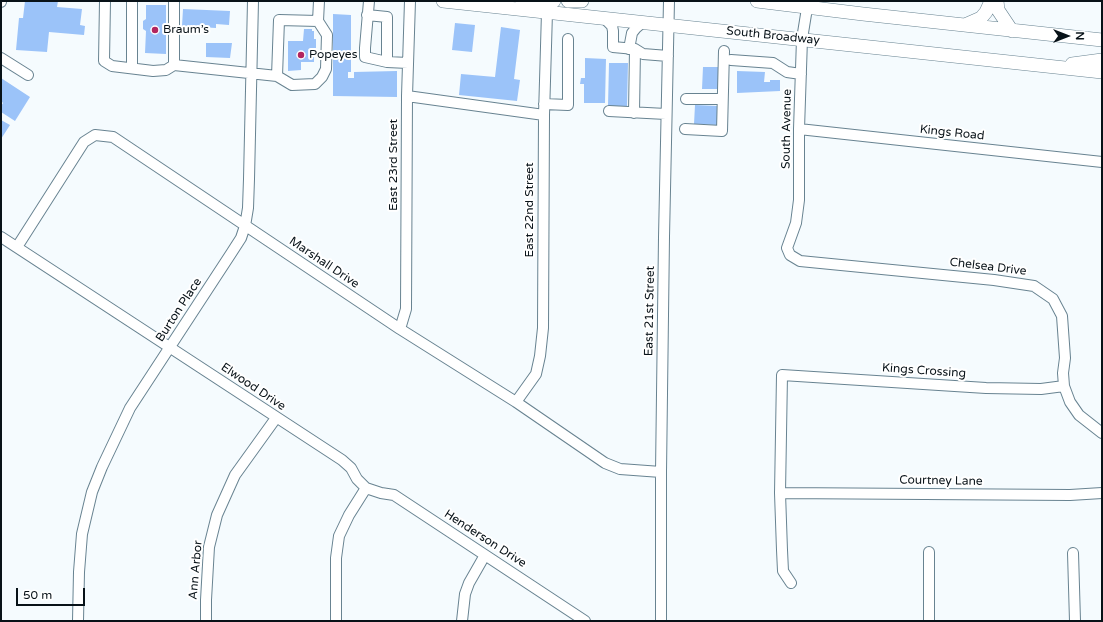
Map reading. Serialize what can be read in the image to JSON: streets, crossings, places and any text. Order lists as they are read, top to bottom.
{
  "streets": {
    "main road": ["South Broadway"],
    "street": [
      "South Avenue",
      "Kings Road",
      "East 23rd Street",
      "East 22nd Street",
      "Marshall Drive",
      "Chelsea Drive",
      "Burton Place",
      "East 21st Street",
      "Kings Crossing",
      "Elwood Drive",
      "Courtney Lane",
      "Henderson Drive",
      "Ann Arbor"
    ]
  },
  "crossings": [
    ["South Broadway", "South Avenue"],
    ["South Broadway", "East 22nd Street"],
    ["South Broadway", "East 21st Street"],
    ["South Avenue", "Kings Road"],
    ["South Avenue", "Chelsea Drive"],
    ["East 23rd Street", "Marshall Drive"],
    ["East 22nd Street", "Marshall Drive"],
    ["Marshall Drive", "Burton Place"],
    ["Marshall Drive", "East 21st Street"],
    ["Marshall Drive", "Elwood Drive"],
    ["Chelsea Drive", "Kings Crossing"],
    ["Burton Place", "Elwood Drive"],
    ["Kings Crossing", "Courtney Lane"],
    ["Elwood Drive", "Henderson Drive"],
    ["Elwood Drive", "Ann Arbor"]
  ],
  "places": ["Braum’s", "Popeyes"],
  "scale_bar": "50 m",
  "north": "right"
}
